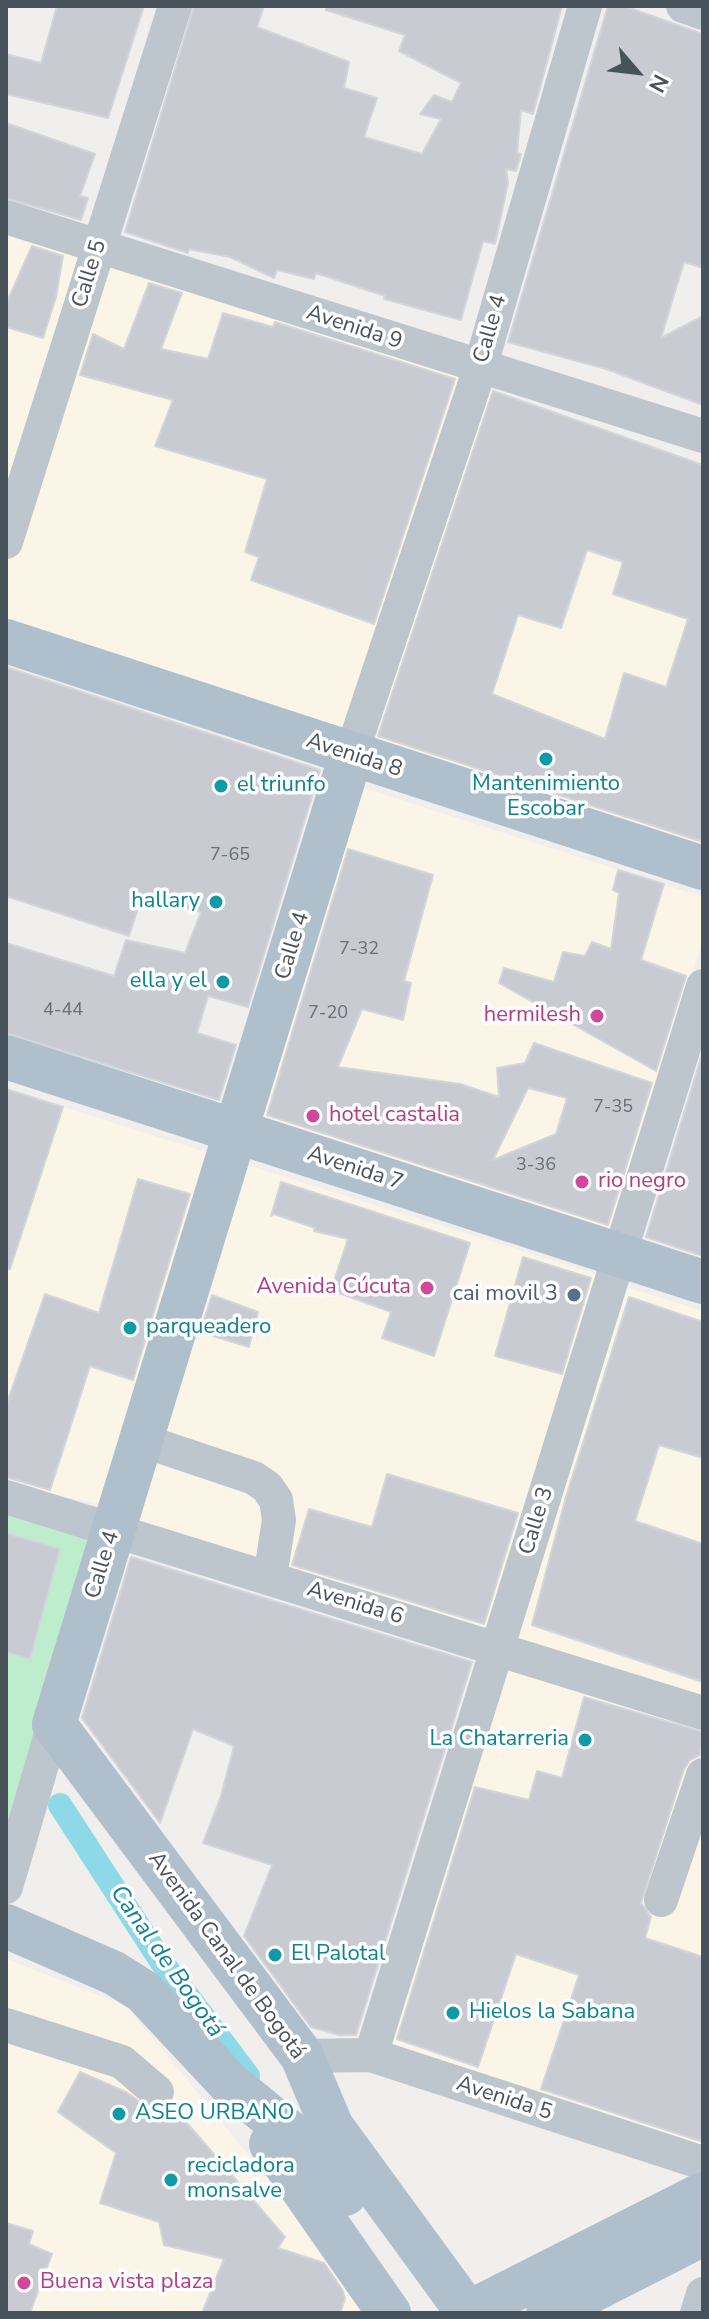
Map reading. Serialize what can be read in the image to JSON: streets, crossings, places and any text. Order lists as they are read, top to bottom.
{
  "streets": {
    "main road": [
      "Calle 4",
      "Avenida 8",
      "Avenida 7",
      "Avenida Canal de Bogotá"
    ],
    "street": [
      "Calle 5",
      "Avenida 9",
      "Calle 3",
      "Avenida 6",
      "Avenida 5"
    ]
  },
  "crossings": [
    ["Calle 5", "Avenida 9"],
    ["Avenida 9", "Calle 4"],
    ["Calle 4", "Avenida 8"],
    ["Calle 4", "Avenida 7"],
    ["Calle 4", "Avenida 6"],
    ["Calle 4", "Avenida Canal de Bogotá"],
    ["Avenida 7", "Calle 3"],
    ["Calle 3", "Avenida 6"],
    ["Calle 3", "Avenida 5"],
    ["Avenida Canal de Bogotá", "Avenida 5"]
  ],
  "water": ["Canal de Bogotá"],
  "places": [
    "Mantenimiento Escobar",
    "el triunfo",
    "hallary",
    "ella y el",
    "hermilesh",
    "hotel castalia",
    "rio negro",
    "Avenida Cúcuta",
    "cai movil 3",
    "parqueadero",
    "La Chatarreria",
    "El Palotal",
    "Hielos la Sabana",
    "ASEO URBANO",
    "recicladora monsalve",
    "Buena vista plaza"
  ],
  "house_numbers": [
    "7-65",
    "7-32",
    "4-44",
    "7-20",
    "7-35",
    "3-36"
  ],
  "north": "bottom right"
}
